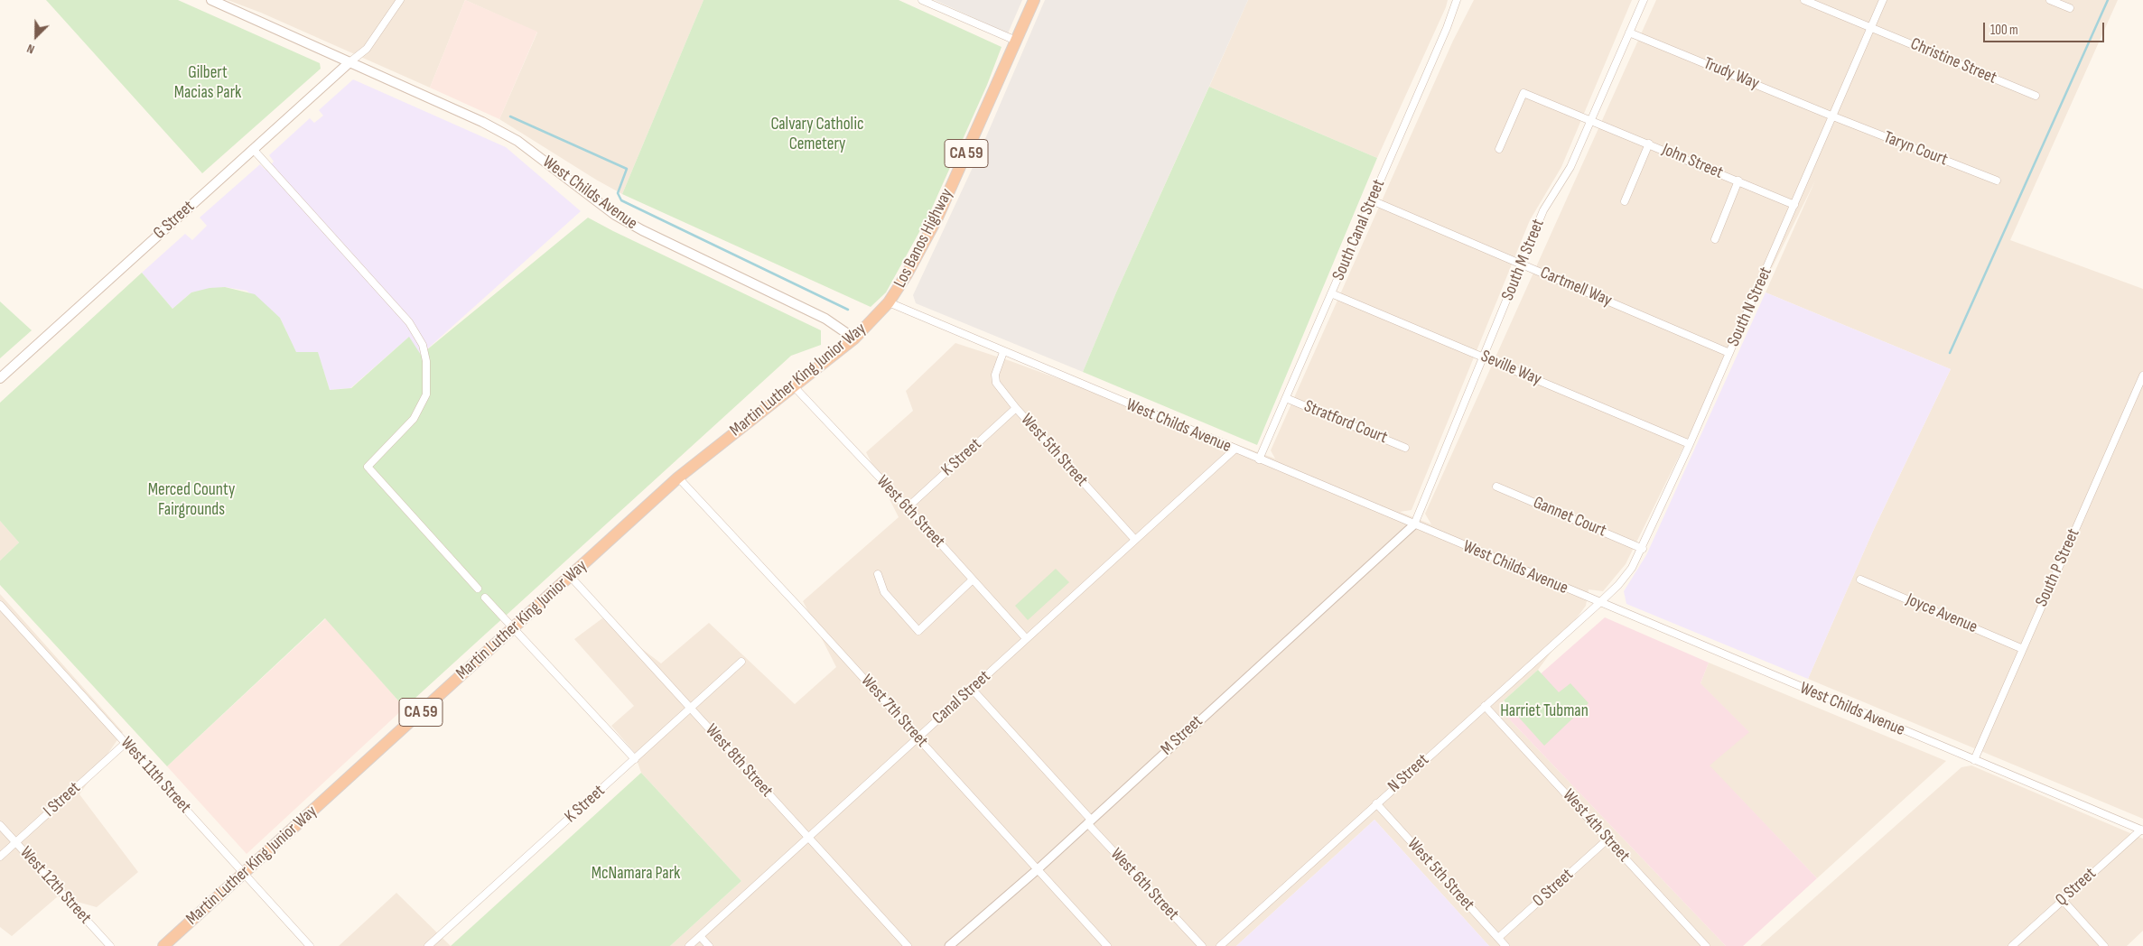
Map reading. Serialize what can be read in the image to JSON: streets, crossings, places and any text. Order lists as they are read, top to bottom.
{
  "streets": {
    "highway": ["CA 59", "Los Banos Highway", "Martin Luther King Junior Way"],
    "main road": ["West Childs Avenue", "G Street"],
    "street": [
      "Christine Street",
      "Trudy Way",
      "Taryn Court",
      "John Street",
      "South Canal Street",
      "South M Street",
      "Cartmell Way",
      "South N Street",
      "Seville Way",
      "Stratford Court",
      "West 5th Street",
      "K Street",
      "West 6th Street",
      "Gannet Court",
      "South P Street",
      "Joyce Avenue",
      "Canal Street",
      "West 7th Street",
      "M Street",
      "West 8th Street",
      "N Street",
      "West 11th Street",
      "I Street",
      "West 4th Street",
      "West 12th Street",
      "Q Street",
      "O Street"
    ]
  },
  "crossings": [
    ["Christine Street", "South N Street"],
    ["Trudy Way", "Taryn Court"],
    ["Trudy Way", "South M Street"],
    ["Trudy Way", "South N Street"],
    ["Taryn Court", "South N Street"],
    ["John Street", "South M Street"],
    ["John Street", "South N Street"],
    ["West Childs Avenue", "G Street"],
    ["West Childs Avenue", "South Canal Street"],
    ["West Childs Avenue", "Los Banos Highway"],
    ["West Childs Avenue", "South M Street"],
    ["West Childs Avenue", "South N Street"],
    ["West Childs Avenue", "Martin Luther King Junior Way"],
    ["West Childs Avenue", "West 5th Street"],
    ["West Childs Avenue", "South P Street"],
    ["West Childs Avenue", "Canal Street"],
    ["West Childs Avenue", "M Street"],
    ["West Childs Avenue", "N Street"],
    ["West Childs Avenue", "Q Street"],
    ["South Canal Street", "Cartmell Way"],
    ["South Canal Street", "Seville Way"],
    ["South Canal Street", "Stratford Court"],
    ["Los Banos Highway", "Martin Luther King Junior Way"],
    ["South M Street", "Cartmell Way"],
    ["South M Street", "Seville Way"],
    ["South M Street", "M Street"],
    ["Cartmell Way", "South N Street"],
    ["South N Street", "Seville Way"],
    ["South N Street", "Gannet Court"],
    ["South N Street", "N Street"],
    ["Martin Luther King Junior Way", "West 6th Street"],
    ["Martin Luther King Junior Way", "West 7th Street"],
    ["Martin Luther King Junior Way", "West 8th Street"],
    ["Martin Luther King Junior Way", "West 11th Street"],
    ["West 5th Street", "K Street"],
    ["West 5th Street", "Canal Street"],
    ["West 5th Street", "N Street"],
    ["West 5th Street", "O Street"],
    ["K Street", "West 6th Street"],
    ["K Street", "West 8th Street"],
    ["West 6th Street", "Canal Street"],
    ["West 6th Street", "M Street"],
    ["South P Street", "Joyce Avenue"],
    ["Canal Street", "West 7th Street"],
    ["Canal Street", "West 8th Street"],
    ["West 7th Street", "M Street"],
    ["N Street", "West 4th Street"],
    ["West 11th Street", "I Street"],
    ["I Street", "West 12th Street"],
    ["West 4th Street", "O Street"]
  ],
  "parks": [
    "Gilbert Macias Park",
    "Calvary Catholic Cemetery",
    "Merced County Fairgrounds",
    "Harriet Tubman",
    "McNamara Park"
  ],
  "scale_bar": "100 m",
  "north": "bottom left"
}
